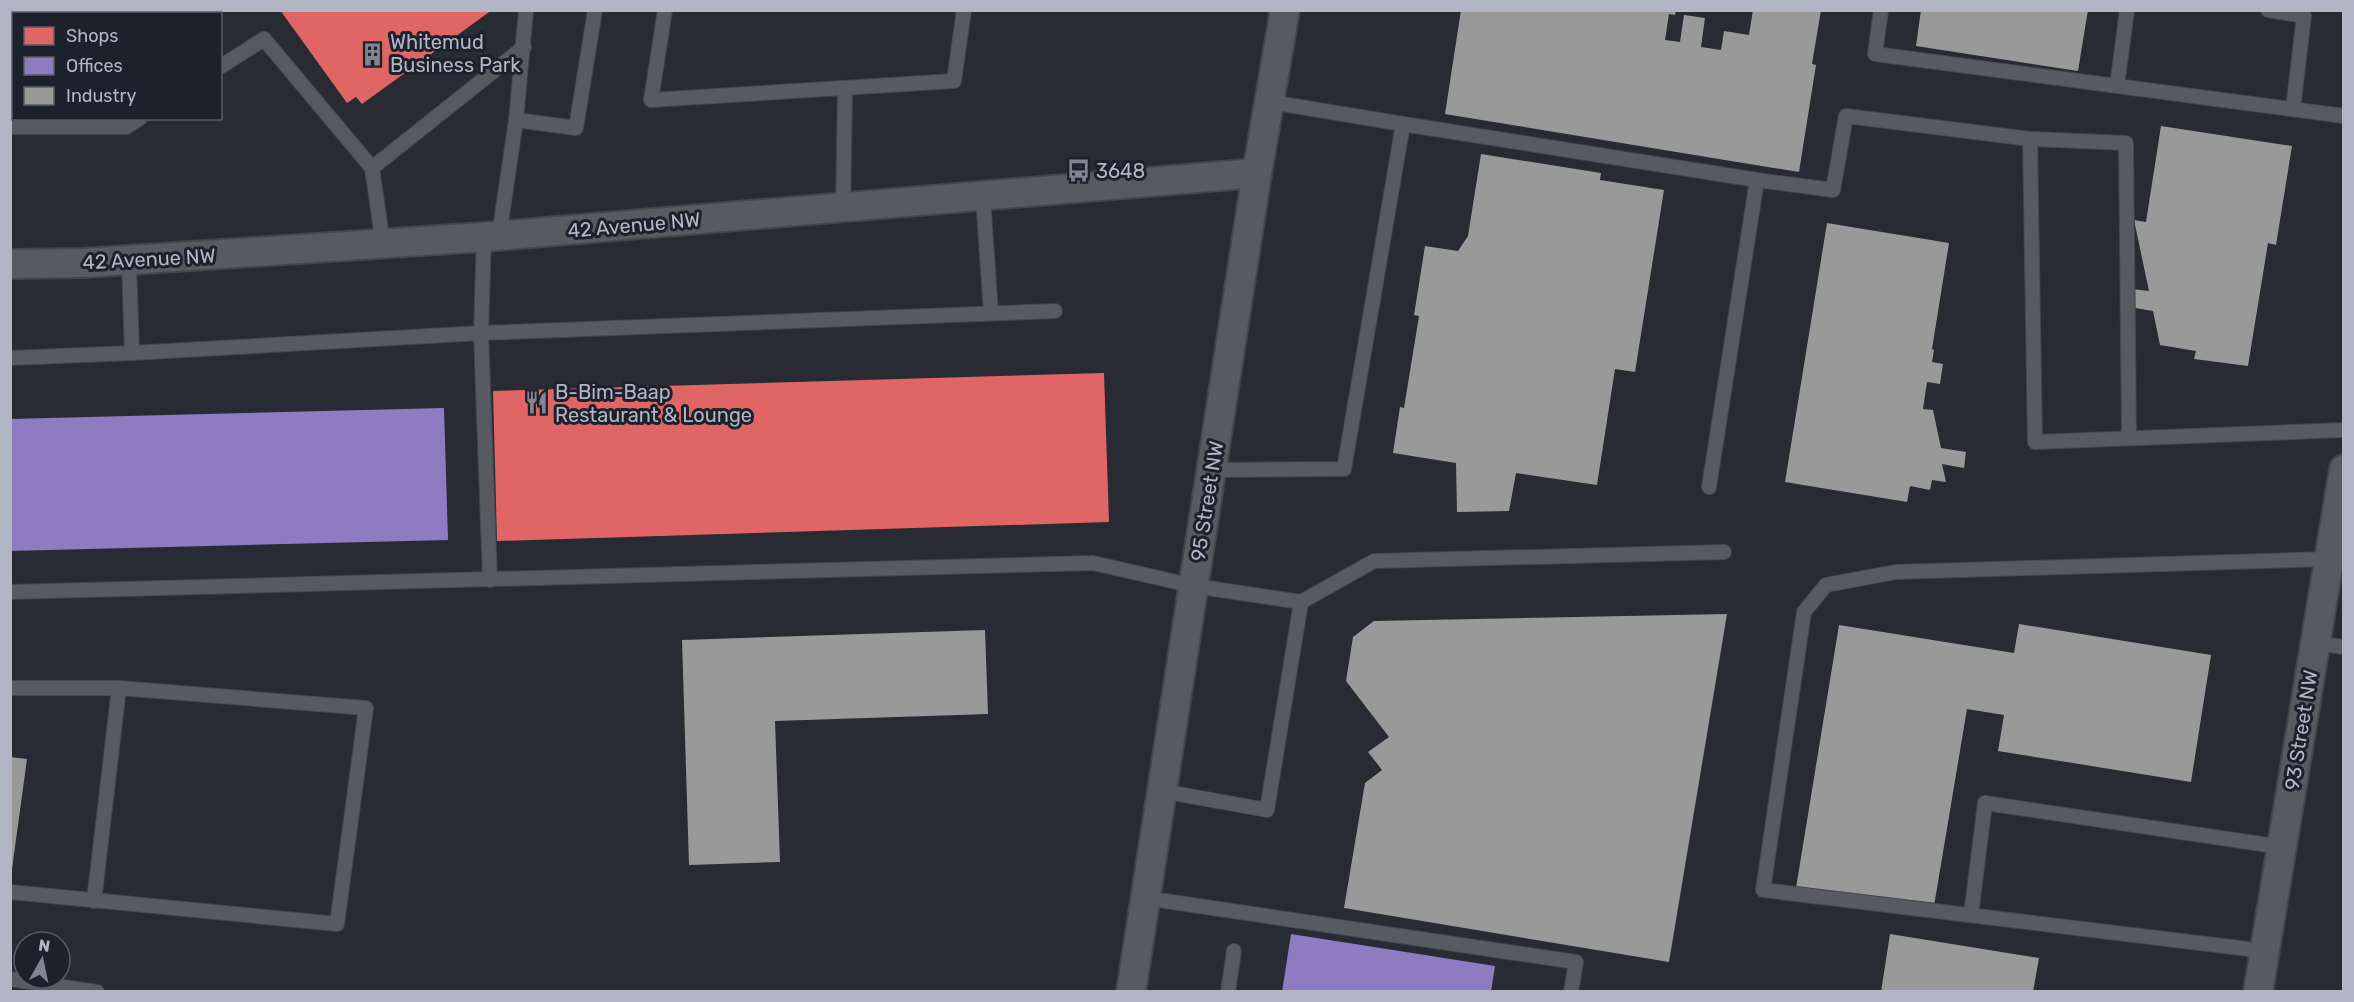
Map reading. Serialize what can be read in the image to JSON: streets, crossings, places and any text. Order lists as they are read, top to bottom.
{
  "streets": {
    "street": ["42 Avenue NW", "95 Street NW", "93 Street NW"]
  },
  "crossings": [
    ["42 Avenue NW", "95 Street NW"]
  ],
  "places": {
    "building": ["Whitemud Business Park"],
    "bus stop": ["3648"],
    "restaurant": ["B-Bim-Baap Restaurant & Lounge"]
  },
  "legend": ["Shops", "Offices", "Industry"],
  "north": "top"
}
